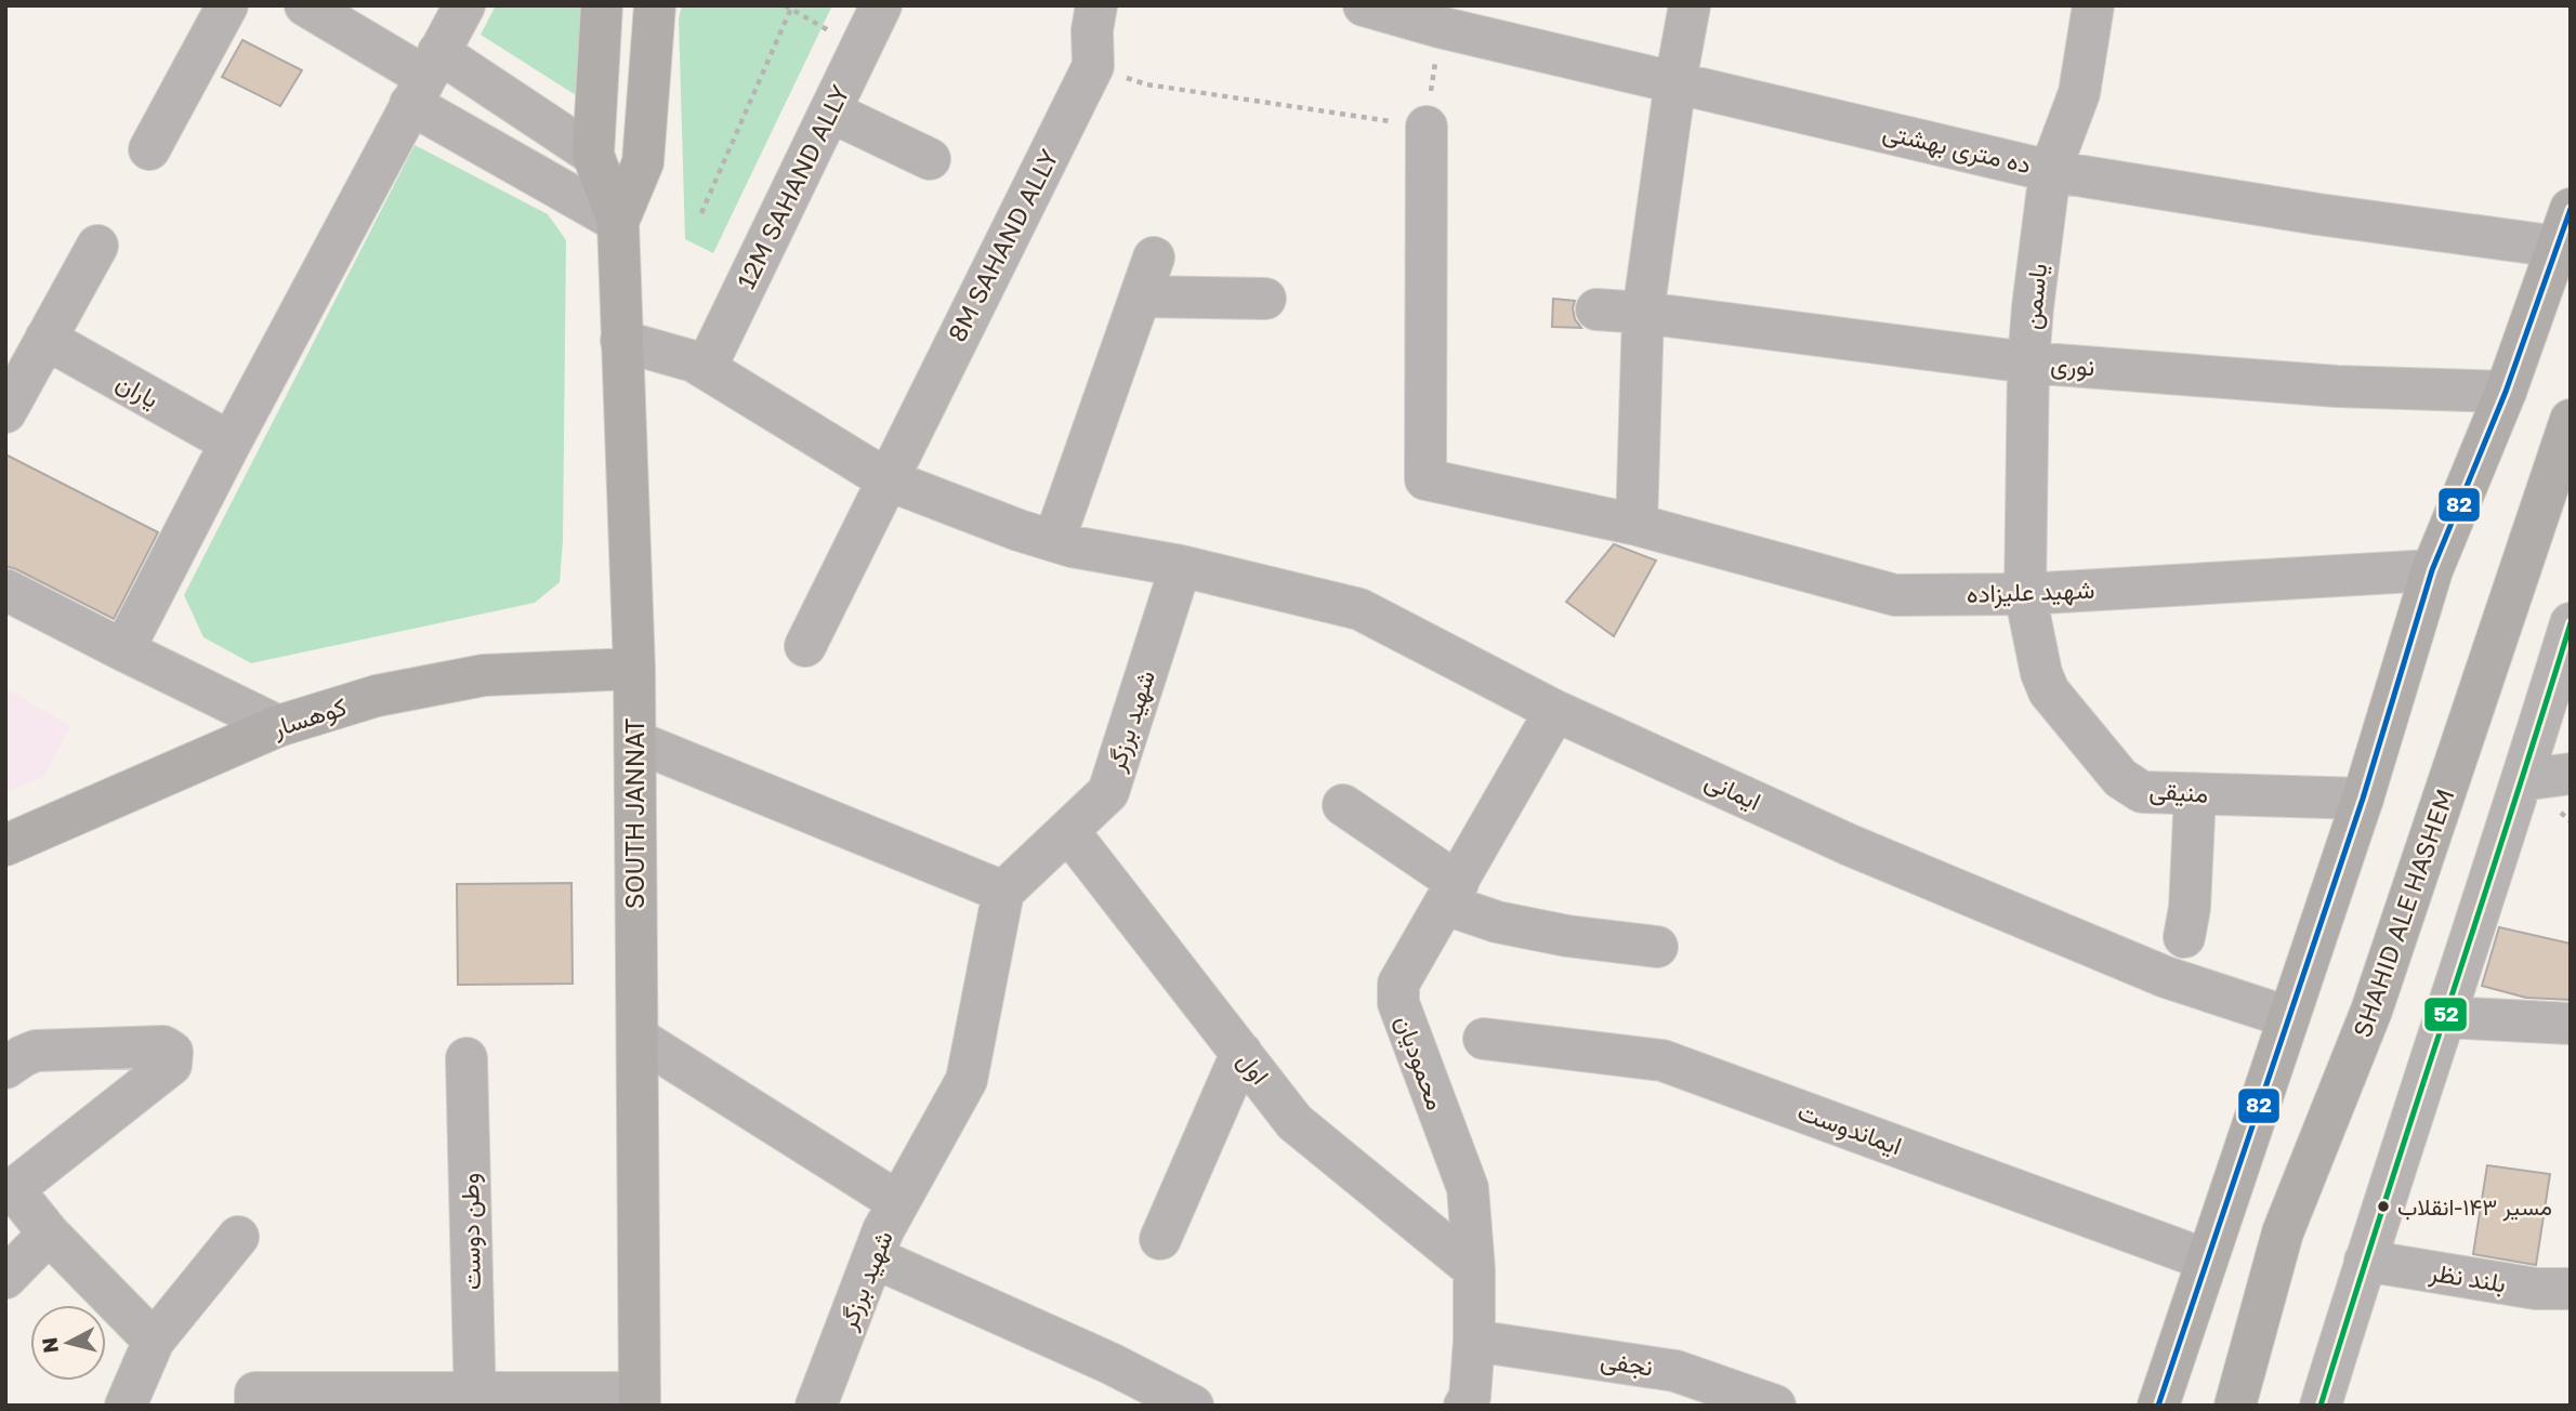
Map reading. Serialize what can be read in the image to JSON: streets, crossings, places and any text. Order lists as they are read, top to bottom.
{
  "streets": {
    "main road": ["کوهسار", "SOUTH JANNAT", "SHAHID ALE HASHEM"],
    "street": [
      "ده متری بهشتی",
      "12M SAHAND ALLY",
      "8M SAHAND ALLY",
      "یاسمن",
      "نوری",
      "یاران",
      "شهید علیزاده",
      "شهید برزگر",
      "ایمانی",
      "منیقی",
      "محمودیان",
      "اول",
      "ایماندوست",
      "وطن دوست",
      "بلند نظر",
      "نجفی"
    ]
  },
  "crossings": [
    ["ده متری بهشتی", "یاسمن"],
    ["یاسمن", "نوری"],
    ["یاسمن", "شهید علیزاده"],
    ["یاسمن", "منیقی"],
    ["شهید علیزاده", "منیقی"],
    ["کوهسار", "SOUTH JANNAT"],
    ["شهید برزگر", "ایمانی"],
    ["شهید برزگر", "اول"],
    ["ایمانی", "محمودیان"],
    ["محمودیان", "اول"],
    ["محمودیان", "نجفی"]
  ],
  "places": ["مسیر ۱۴۳-انقلاب"],
  "lines": ["transit line 82", "transit line 52"],
  "north": "left"
}
